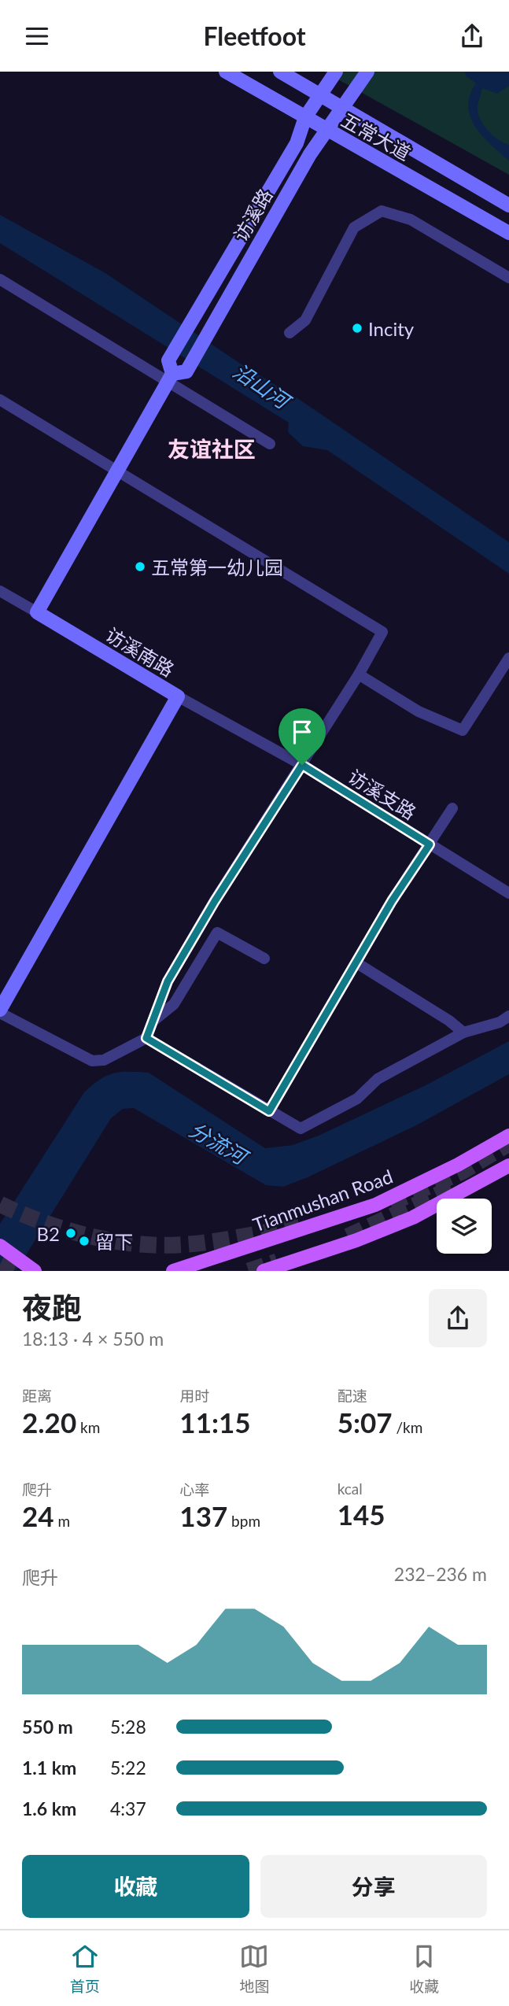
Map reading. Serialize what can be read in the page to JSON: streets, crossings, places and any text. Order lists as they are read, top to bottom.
{
  "streets": {
    "main road": ["Tianmushan Road"],
    "street": [
      "五常大道",
      "访溪路",
      "访溪南路",
      "访溪支路"
    ]
  },
  "crossings": [
    ["五常大道", "访溪路"],
    ["访溪南路", "访溪支路"]
  ],
  "districts": ["友谊社区"],
  "water": ["沿山河", "分流河"],
  "places": [
    "Incity",
    "五常第一幼儿园",
    "B2",
    "留下"
  ],
  "page": {
    "header": "Fleetfoot",
    "heading": ["夜跑", "18:13 · 4 × 550 m"],
    "stats": [
      ["距离", "2.20 km"],
      ["用时", "11:15"],
      ["配速", "5:07 /km"],
      ["爬升", "24 m"],
      ["心率", "137 bpm"],
      ["kcal", "145"]
    ],
    "chart": ["爬升", "232–236 m"],
    "list": [
      {
        "name": "550 m",
        "note": "5:28"
      },
      {
        "name": "1.1 km",
        "note": "5:22"
      },
      {
        "name": "1.6 km",
        "note": "4:37"
      }
    ],
    "buttons": ["收藏", "分享"],
    "tabs": ["首页", "地图", "收藏"]
  }
}
